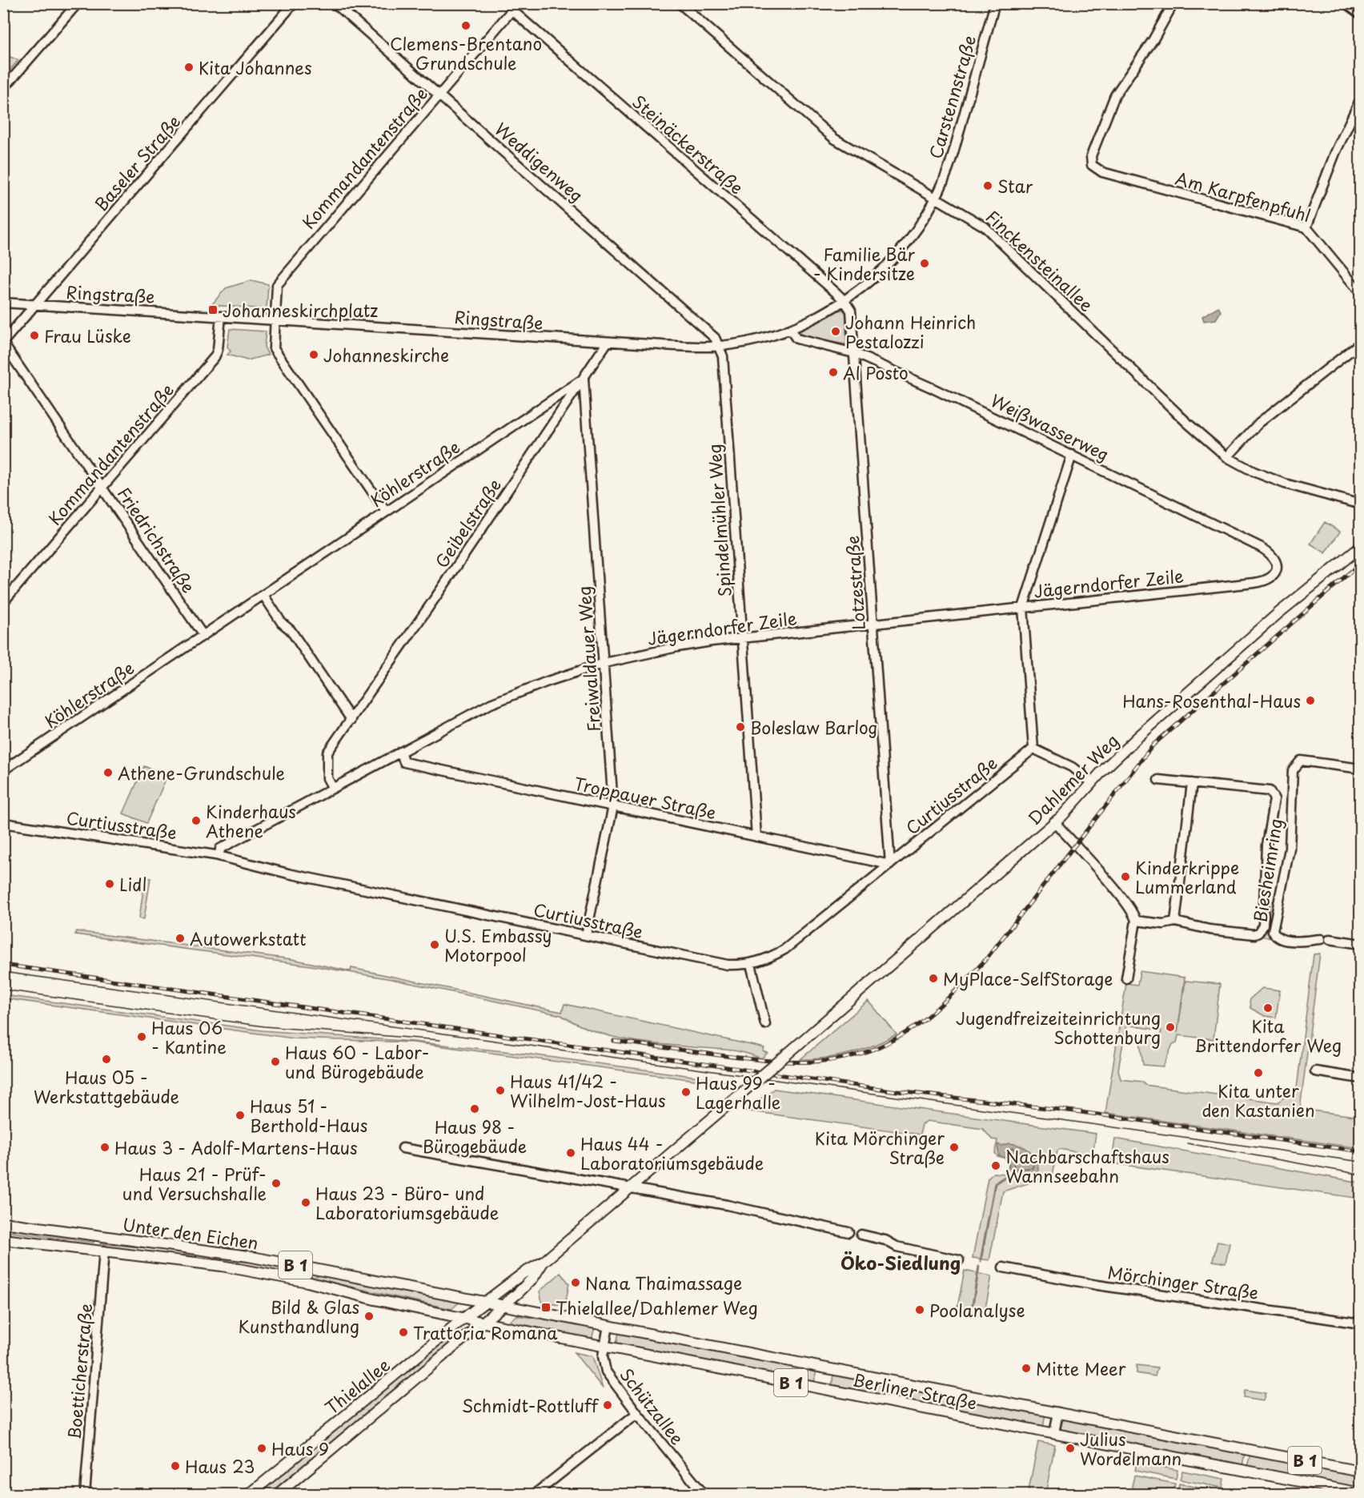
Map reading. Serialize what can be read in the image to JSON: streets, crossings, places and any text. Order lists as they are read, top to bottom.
{
  "streets": {
    "main road": [
      "Dahlemer Weg",
      "Unter den Eichen",
      "B 1",
      "Thielallee",
      "Berliner Straße"
    ],
    "street": [
      "Carstennstraße",
      "Steinäckerstraße",
      "Kommandantenstraße",
      "Weddigenweg",
      "Baseler Straße",
      "Am Karpfenpfuhl",
      "Finckensteinallee",
      "Ringstraße",
      "Weißwasserweg",
      "Köhlerstraße",
      "Spindelmühler Weg",
      "Geibelstraße",
      "Friedrichstraße",
      "Lotzestraße",
      "Jägerndorfer Zeile",
      "Freiwaldauer Weg",
      "Curtiusstraße",
      "Troppauer Straße",
      "Biesheimring",
      "Mörchinger Straße",
      "Boetticherstraße",
      "Schützallee"
    ]
  },
  "crossings": [
    ["Carstennstraße", "Finckensteinallee"],
    ["Carstennstraße", "Ringstraße"],
    ["Steinäckerstraße", "Kommandantenstraße"],
    ["Steinäckerstraße", "Ringstraße"],
    ["Steinäckerstraße", "Lotzestraße"],
    ["Kommandantenstraße", "Weddigenweg"],
    ["Kommandantenstraße", "Ringstraße"],
    ["Kommandantenstraße", "Köhlerstraße"],
    ["Kommandantenstraße", "Friedrichstraße"],
    ["Weddigenweg", "Ringstraße"],
    ["Weddigenweg", "Spindelmühler Weg"],
    ["Baseler Straße", "Ringstraße"],
    ["Baseler Straße", "Friedrichstraße"],
    ["Finckensteinallee", "Ringstraße"],
    ["Ringstraße", "Weißwasserweg"],
    ["Ringstraße", "Spindelmühler Weg"],
    ["Ringstraße", "Geibelstraße"],
    ["Ringstraße", "Lotzestraße"],
    ["Weißwasserweg", "Lotzestraße"],
    ["Weißwasserweg", "Jägerndorfer Zeile"],
    ["Köhlerstraße", "Geibelstraße"],
    ["Köhlerstraße", "Friedrichstraße"],
    ["Köhlerstraße", "Freiwaldauer Weg"],
    ["Spindelmühler Weg", "Jägerndorfer Zeile"],
    ["Spindelmühler Weg", "Troppauer Straße"],
    ["Geibelstraße", "Jägerndorfer Zeile"],
    ["Geibelstraße", "Freiwaldauer Weg"],
    ["Lotzestraße", "Jägerndorfer Zeile"],
    ["Lotzestraße", "Curtiusstraße"],
    ["Lotzestraße", "Troppauer Straße"],
    ["Jägerndorfer Zeile", "Freiwaldauer Weg"],
    ["Jägerndorfer Zeile", "Curtiusstraße"],
    ["Jägerndorfer Zeile", "Troppauer Straße"],
    ["Freiwaldauer Weg", "Curtiusstraße"],
    ["Freiwaldauer Weg", "Troppauer Straße"],
    ["Curtiusstraße", "Troppauer Straße"],
    ["Unter den Eichen", "Boetticherstraße"],
    ["Unter den Eichen", "Thielallee"],
    ["Unter den Eichen", "Berliner Straße"],
    ["Thielallee", "Berliner Straße"],
    ["Berliner Straße", "Schützallee"]
  ],
  "districts": ["Öko-Siedlung"],
  "places": {
    "other": [
      "Clemens-Brentano Grundschule",
      "Kita Johannes",
      "Star",
      "Familie Bär - Kindersitze",
      "Johann Heinrich Pestalozzi",
      "Frau Lüske",
      "Johanneskirche",
      "Al Posto",
      "Hans-Rosenthal-Haus",
      "Boleslaw Barlog",
      "Athene-Grundschule",
      "Kinderhaus Athene",
      "Kinderkrippe Lummerland",
      "Lidl",
      "Autowerkstatt",
      "U.S. Embassy Motorpool",
      "MyPlace-SelfStorage",
      "Kita Brittendorfer Weg",
      "Jugendfreizeiteinrichtung Schottenburg",
      "Haus 06 - Kantine",
      "Haus 05 - Werkstattgebäude",
      "Haus 60 - Labor- und Bürogebäude",
      "Kita unter den Kastanien",
      "Haus 41/42 - Wilhelm-Jost-Haus",
      "Haus 99 - Lagerhalle",
      "Haus 98 - Bürogebäude",
      "Haus 51 - Berthold-Haus",
      "Haus 3 - Adolf-Martens-Haus",
      "Kita Mörchinger Straße",
      "Haus 44 - Laboratoriumsgebäude",
      "Nachbarschaftshaus Wannseebahn",
      "Haus 21 - Prüf- und Versuchshalle",
      "Haus 23 - Büro- und Laboratoriumsgebäude",
      "Nana Thaimassage",
      "Poolanalyse",
      "Bild & Glas Kunsthandlung",
      "Trattoria Romana",
      "Mitte Meer",
      "Schmidt-Rottluff",
      "Haus 9",
      "Julius Wordelmann",
      "Haus 23"
    ],
    "transit": ["Johanneskirchplatz", "Thielallee/Dahlemer Weg"]
  }
}
